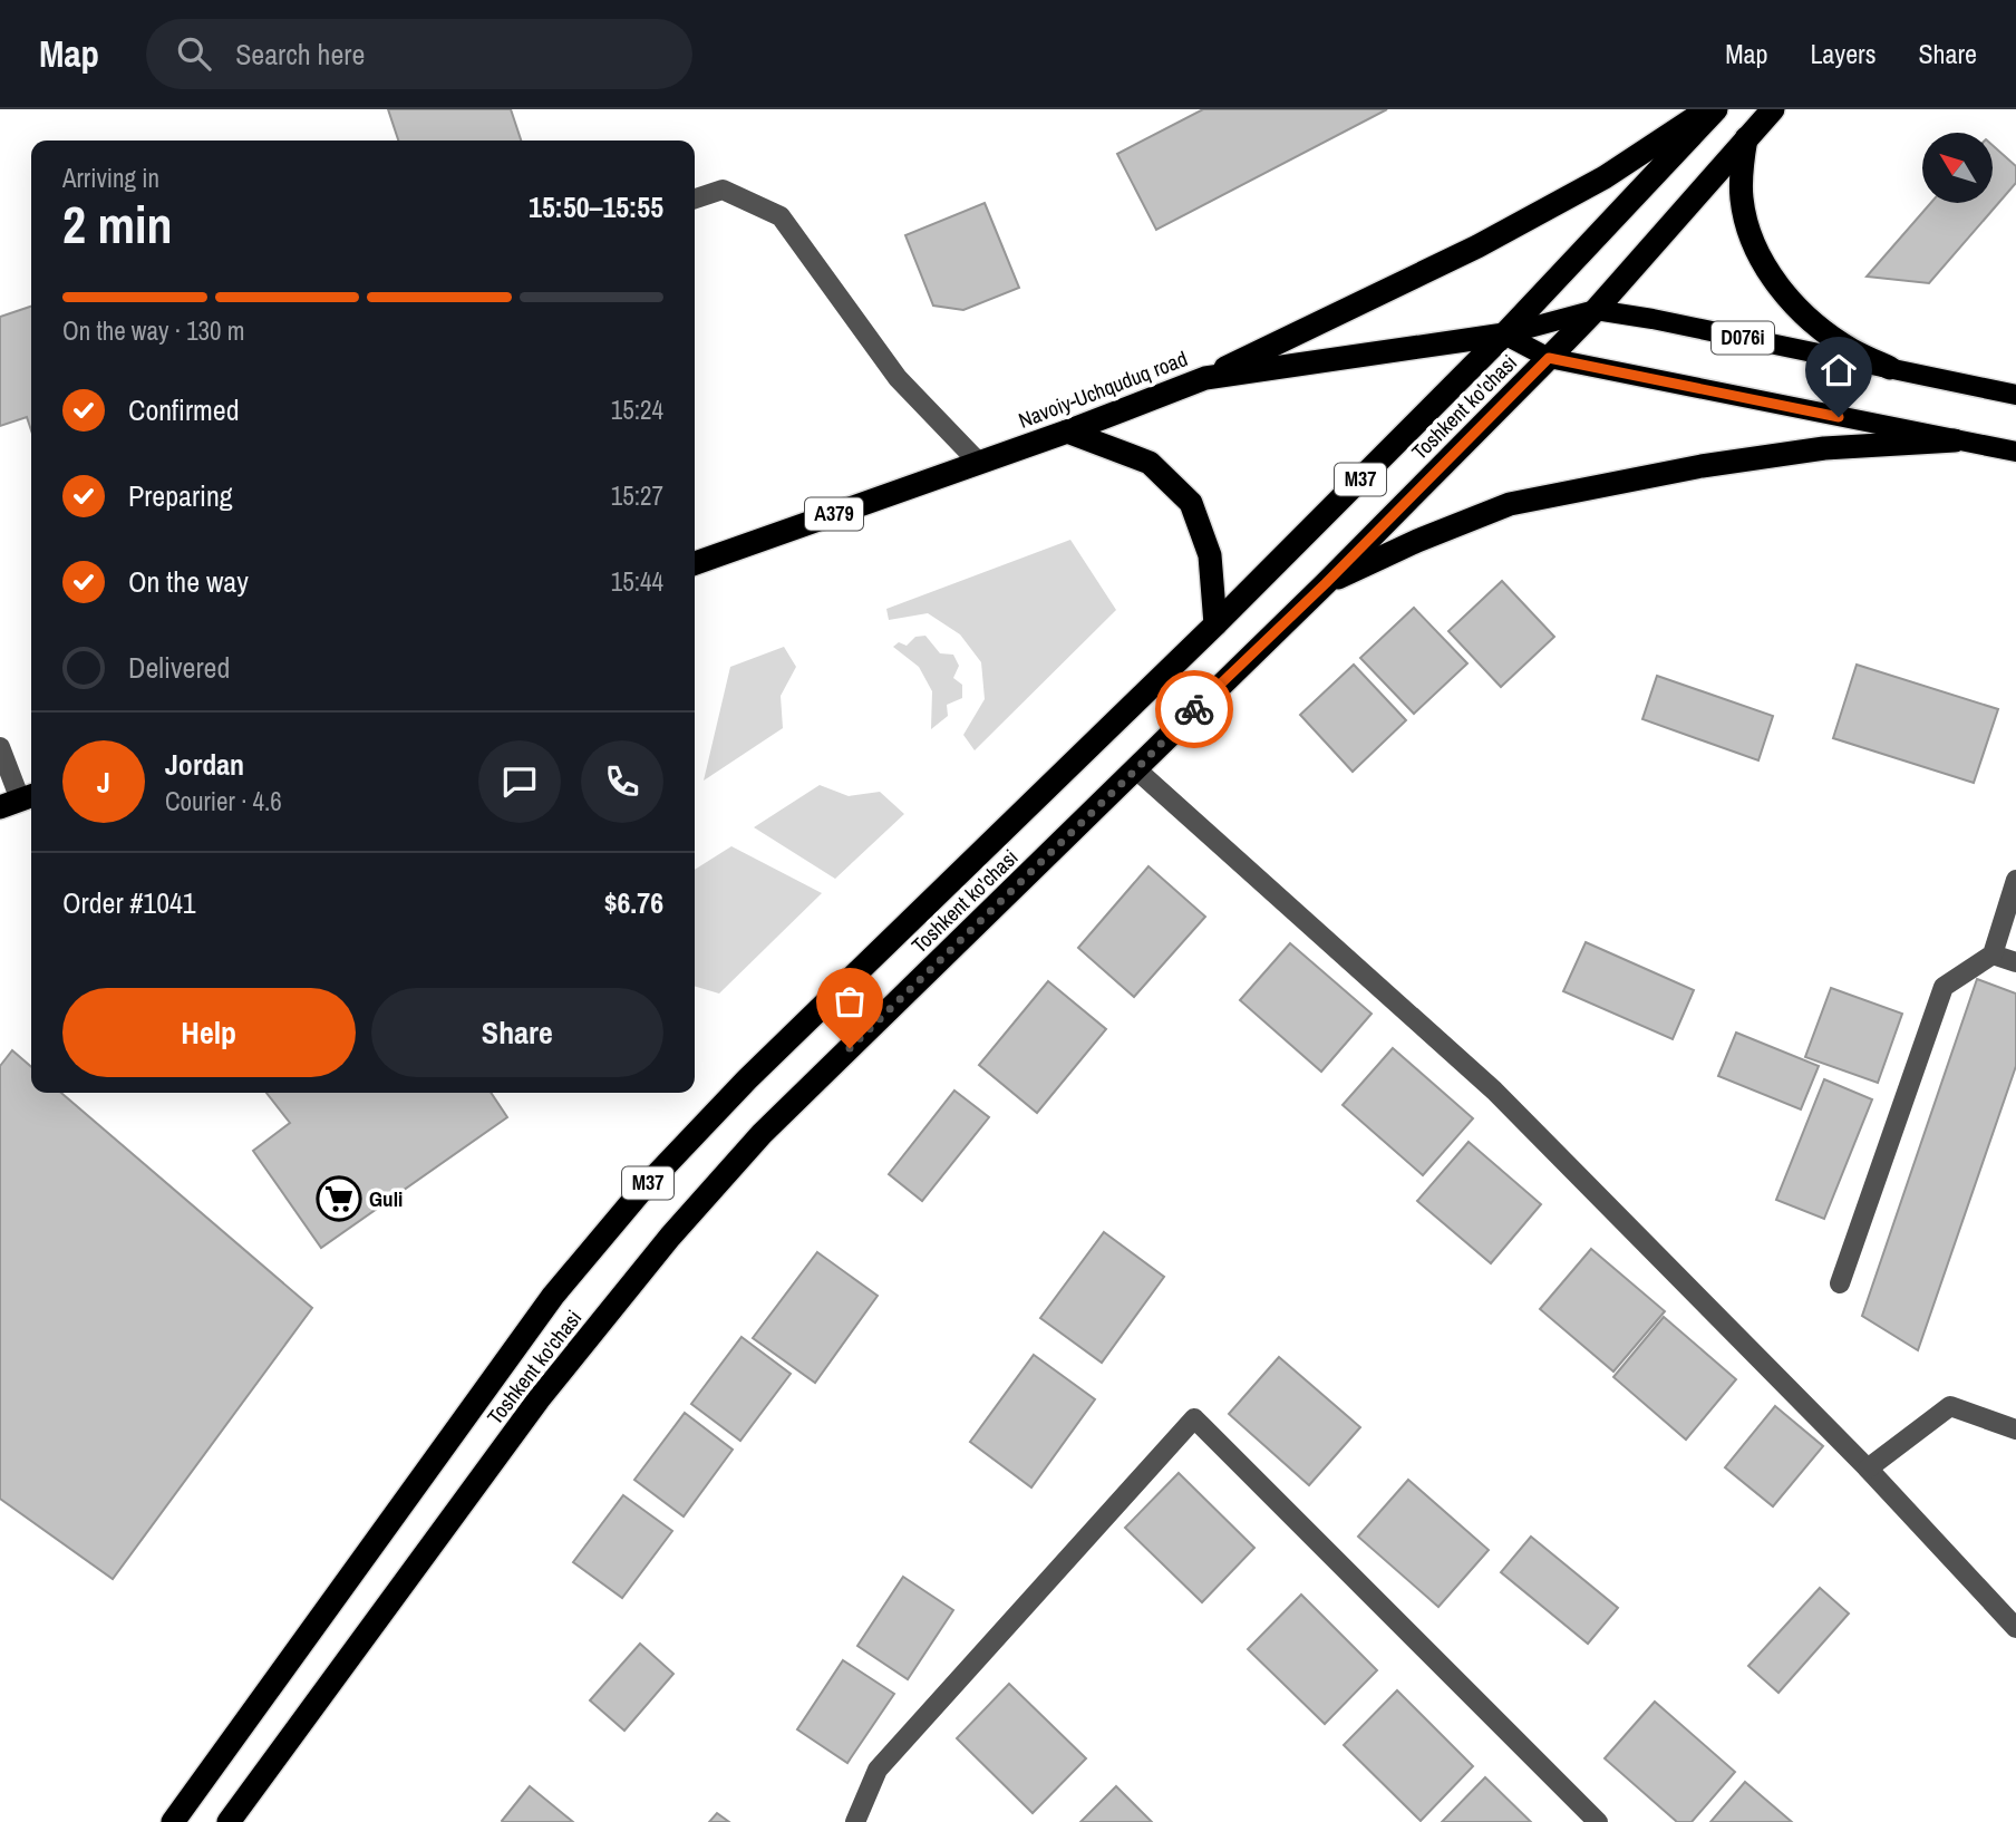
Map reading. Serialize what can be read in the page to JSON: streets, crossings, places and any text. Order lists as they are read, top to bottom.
{
  "streets": {
    "highway": [
      "Navoiy-Uchquduq road",
      "Toshkent ko'chasi",
      "M37",
      "A379"
    ],
    "main road": ["D076i"]
  },
  "crossings": [
    ["D076i", "Navoiy-Uchquduq road"],
    ["D076i", "Toshkent ko'chasi"],
    ["Navoiy-Uchquduq road", "Toshkent ko'chasi"],
    ["Navoiy-Uchquduq road", "M37"],
    ["Toshkent ko'chasi", "M37"]
  ],
  "places": {
    "supermarket": ["Guli"]
  },
  "north": "top left",
  "page": {
    "header": "Map",
    "search": "Search here",
    "nav": ["Map", "Layers", "Share"],
    "heading": ["2 min", "Arriving in", "15:50–15:55"],
    "panel": [
      "Jordan",
      "Courier · 4.6",
      "Order #1041",
      "$6.76"
    ],
    "bar": "On the way · 130 m",
    "list": [
      ["Confirmed", "15:24"],
      ["Preparing", "15:27"],
      ["On the way", "15:44"],
      "Delivered"
    ],
    "round": "J",
    "buttons": ["Help", "Share"]
  }
}
